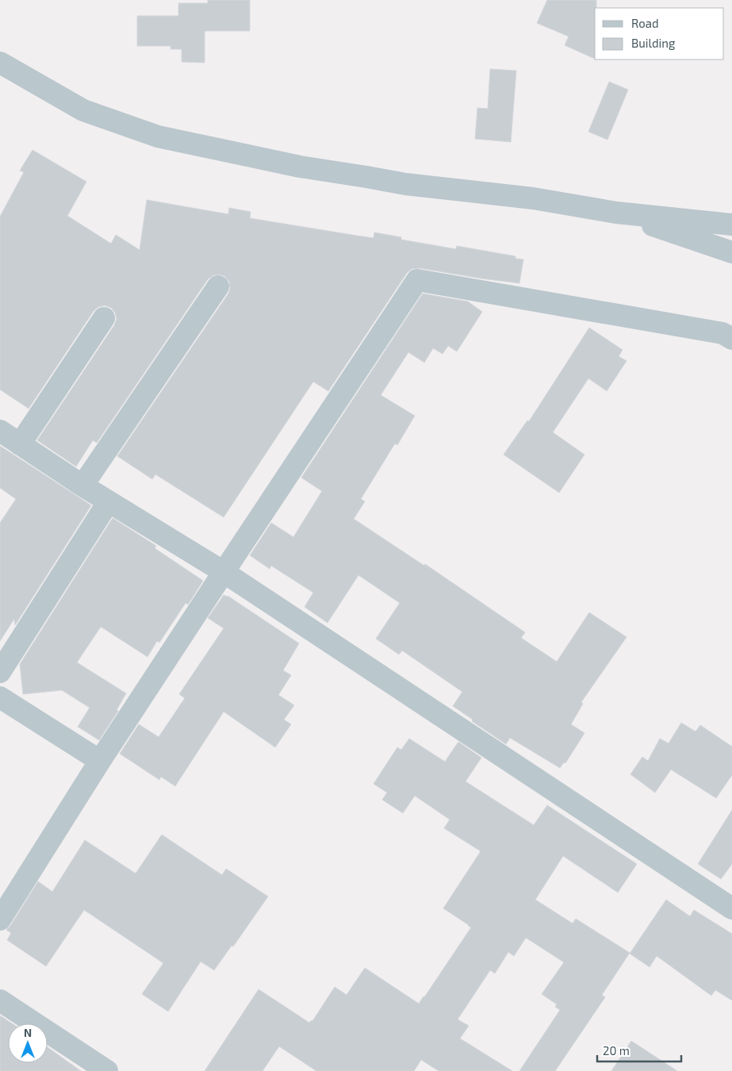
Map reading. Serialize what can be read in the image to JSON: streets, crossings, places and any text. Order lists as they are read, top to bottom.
{
  "legend": ["Road", "Building"],
  "scale_bar": "20 m",
  "north": "top"
}
